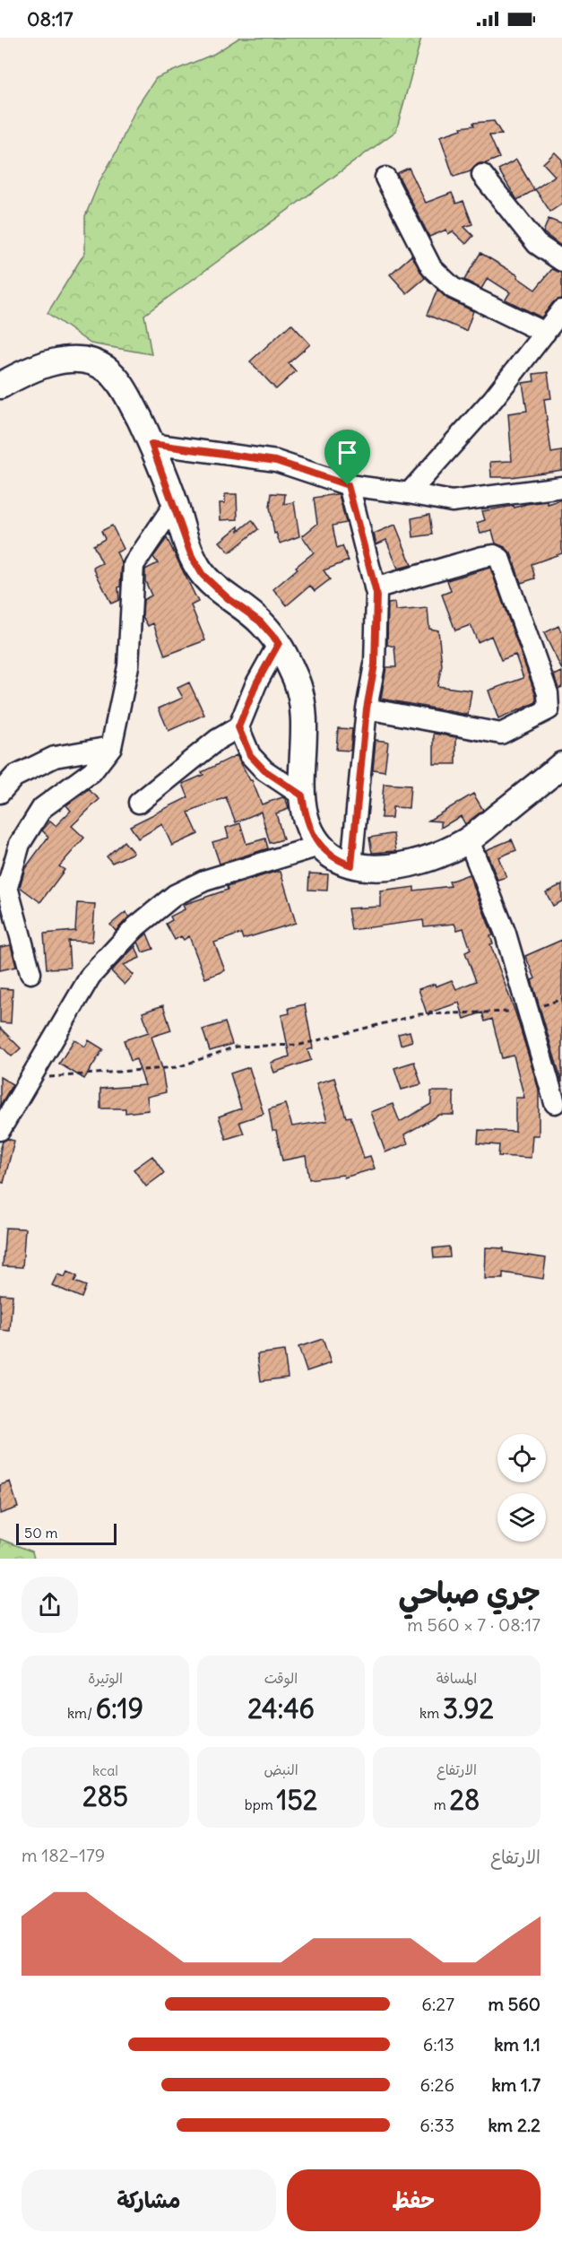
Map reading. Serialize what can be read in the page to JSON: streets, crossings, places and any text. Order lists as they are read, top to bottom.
{
  "scale_bar": "50 m",
  "page": {
    "status": "08:17",
    "scale": "50 m",
    "heading": ["جري صباحي", "08:17 · 7 × 560 m"],
    "stats": [
      ["المسافة", "3.92 km"],
      ["الوقت", "24:46"],
      ["الوتيرة", "6:19 /km"],
      ["الارتفاع", "28 m"],
      ["النبض", "152 bpm"],
      ["kcal", "285"]
    ],
    "chart": ["الارتفاع", "179–182 m"],
    "list": [
      {
        "name": "560 m",
        "note": "6:27"
      },
      {
        "name": "1.1 km",
        "note": "6:13"
      },
      {
        "name": "1.7 km",
        "note": "6:26"
      },
      {
        "name": "2.2 km",
        "note": "6:33"
      }
    ],
    "buttons": ["حفظ", "مشاركة"]
  }
}
